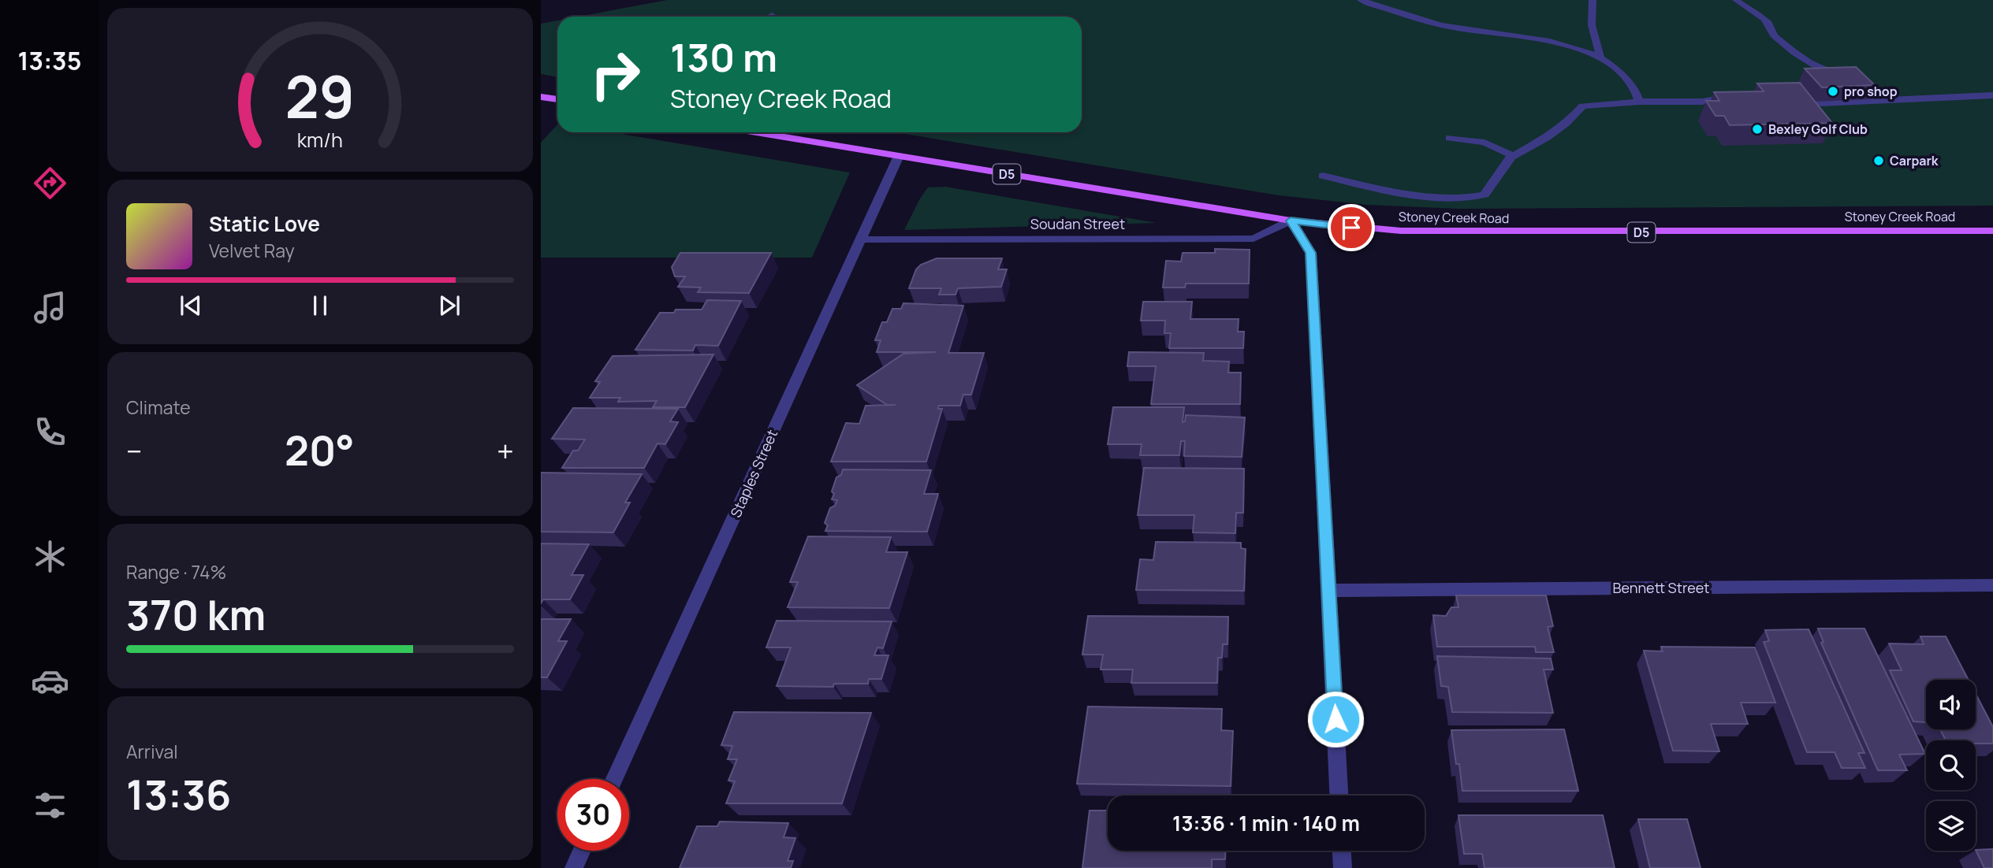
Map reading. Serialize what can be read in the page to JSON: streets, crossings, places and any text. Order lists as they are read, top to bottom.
{
  "streets": {
    "main road": ["D5", "Stoney Creek Road"],
    "street": ["Soudan Street", "Staples Street", "Bennett Street"]
  },
  "crossings": [
    ["Stoney Creek Road", "Soudan Street"],
    ["Stoney Creek Road", "Staples Street"],
    ["Soudan Street", "Staples Street"]
  ],
  "places": ["pro shop", "Bexley Golf Club", "Carpark"],
  "page": {
    "tabs": "13:35",
    "turn": ["130 m", "Stoney Creek Road"],
    "song": ["Static Love", "Velvet Ray"],
    "tile": [
      "Climate",
      ["Range · 74%", "370 km"],
      ["Arrival", "13:36"]
    ],
    "heat": ["−", "20°", "+"],
    "limit": "30",
    "trip": "13:36 · 1 min · 140 m",
    "gauge": ["29", "km/h"]
  }
}
